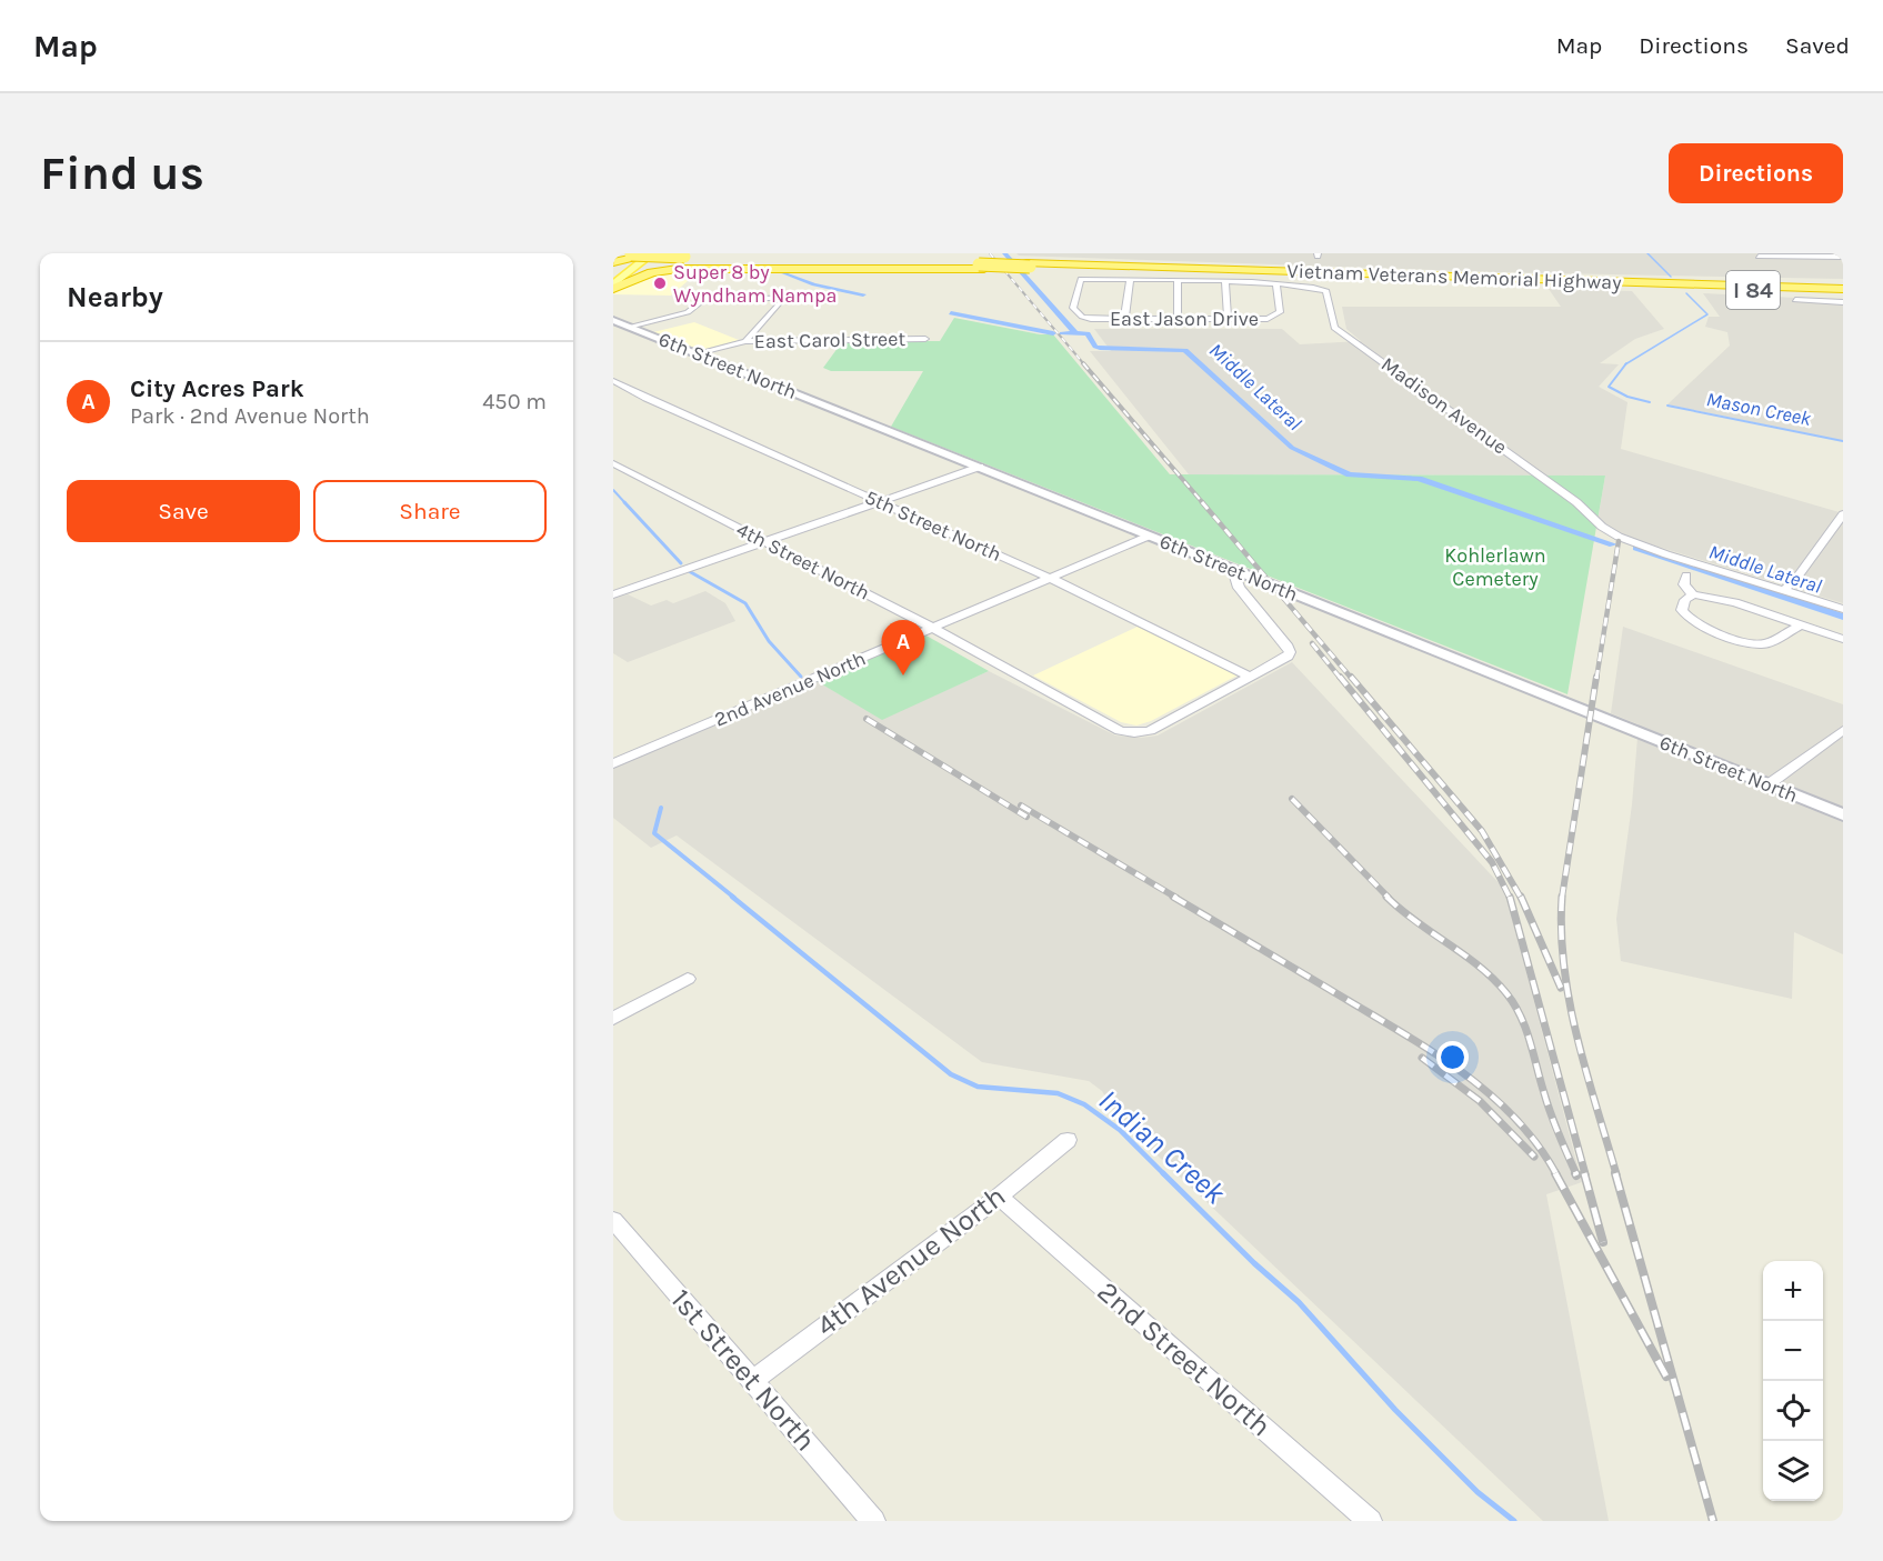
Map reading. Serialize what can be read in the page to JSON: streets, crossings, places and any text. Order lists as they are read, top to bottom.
{
  "streets": {
    "highway": ["Vietnam Veterans Memorial Highway", "I 84"],
    "street": [
      "East Jason Drive",
      "East Carol Street",
      "6th Street North",
      "Madison Avenue",
      "5th Street North",
      "4th Street North",
      "2nd Avenue North",
      "4th Avenue North",
      "2nd Street North",
      "1st Street North"
    ]
  },
  "crossings": [
    ["East Jason Drive", "Madison Avenue"],
    ["East Carol Street", "6th Street North"],
    ["6th Street North", "2nd Avenue North"],
    ["5th Street North", "4th Street North"],
    ["5th Street North", "2nd Avenue North"],
    ["4th Street North", "2nd Avenue North"],
    ["4th Avenue North", "2nd Street North"],
    ["4th Avenue North", "1st Street North"]
  ],
  "water": ["Middle Lateral", "Mason Creek", "Indian Creek"],
  "parks": ["Kohlerlawn Cemetery"],
  "places": ["Super 8 by Wyndham Nampa"],
  "page": {
    "header": "Map",
    "nav": ["Map", "Directions", "Saved"],
    "buttons": [
      "Directions",
      ["Save", "Share"]
    ],
    "title": "Find us",
    "heading": "Nearby",
    "list": [
      {
        "mark": "A",
        "name": "City Acres Park",
        "note": "Park · 2nd Avenue North",
        "value": "450 m"
      }
    ],
    "pins": "A",
    "map_buttons": ["+", "−"]
  }
}
